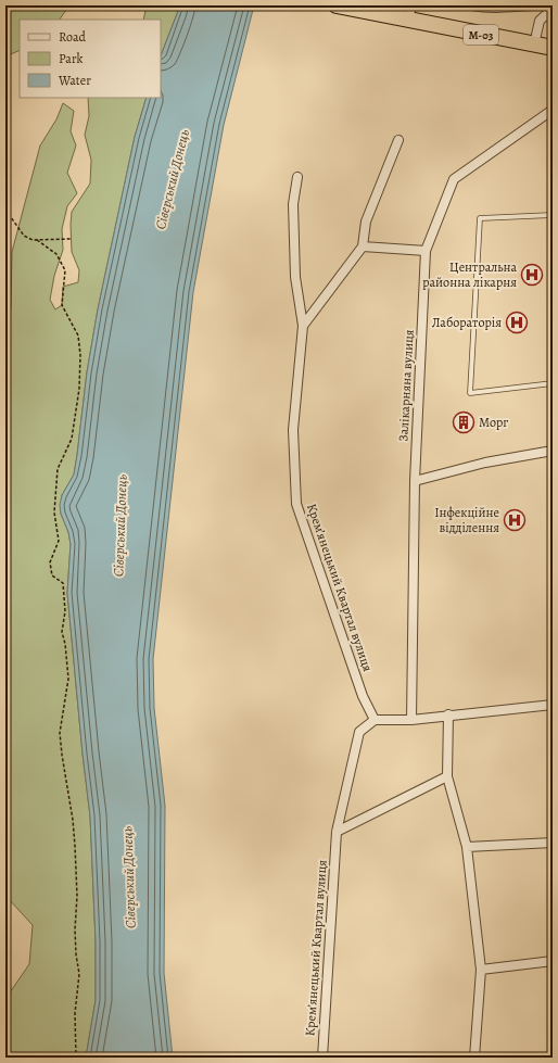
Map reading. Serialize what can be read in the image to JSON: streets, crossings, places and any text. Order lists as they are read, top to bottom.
{
  "streets": {
    "highway": ["М-03"],
    "street": ["Залікарняна вулиця", "Крем’янецький Квартал вулиця"]
  },
  "water": ["Сіверський Донець"],
  "places": {
    "hospital": ["Центральна районна лікарня", "Лабораторія", "Інфекційне відділення"],
    "building": ["Морг"]
  },
  "legend": ["Road", "Park", "Water"]
}
